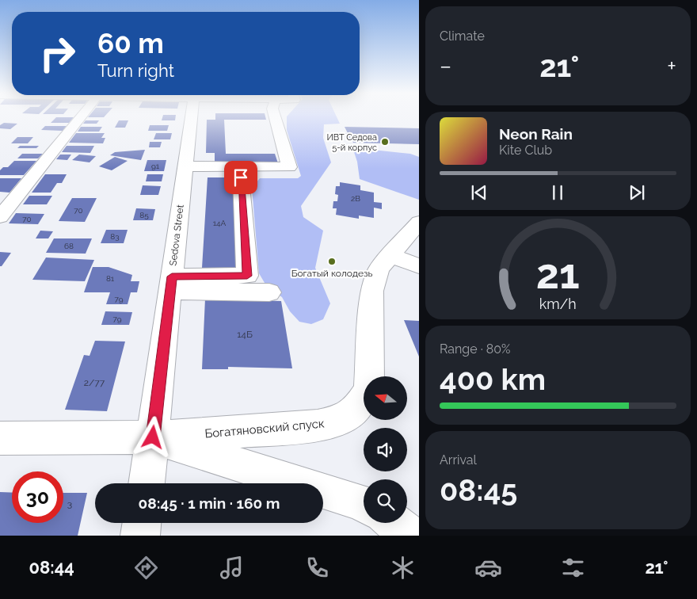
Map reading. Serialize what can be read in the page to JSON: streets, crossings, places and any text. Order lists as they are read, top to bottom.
{
  "streets": {
    "street": ["Sedova Street", "Богатяновский спуск"]
  },
  "crossings": [
    ["Sedova Street", "Богатяновский спуск"]
  ],
  "places": ["ИВТ Седова 5-й корпус", "Богатый колодезь"],
  "house_numbers": [
    "91",
    "2В",
    "70",
    "85",
    "70",
    "14А",
    "83",
    "68",
    "81",
    "79",
    "79",
    "14Б",
    "2/77",
    "3"
  ],
  "north": "left",
  "page": {
    "tile": [
      "Climate",
      ["Range · 80%", "400 km"],
      ["Arrival", "08:45"]
    ],
    "turn": ["60 m", "Turn right"],
    "heat": ["−", "21°", "+"],
    "song": ["Neon Rain", "Kite Club"],
    "limit": "30",
    "trip": "08:45 · 1 min · 160 m",
    "tabs": ["08:44", "21°"],
    "gauge": ["21", "km/h"]
  }
}
